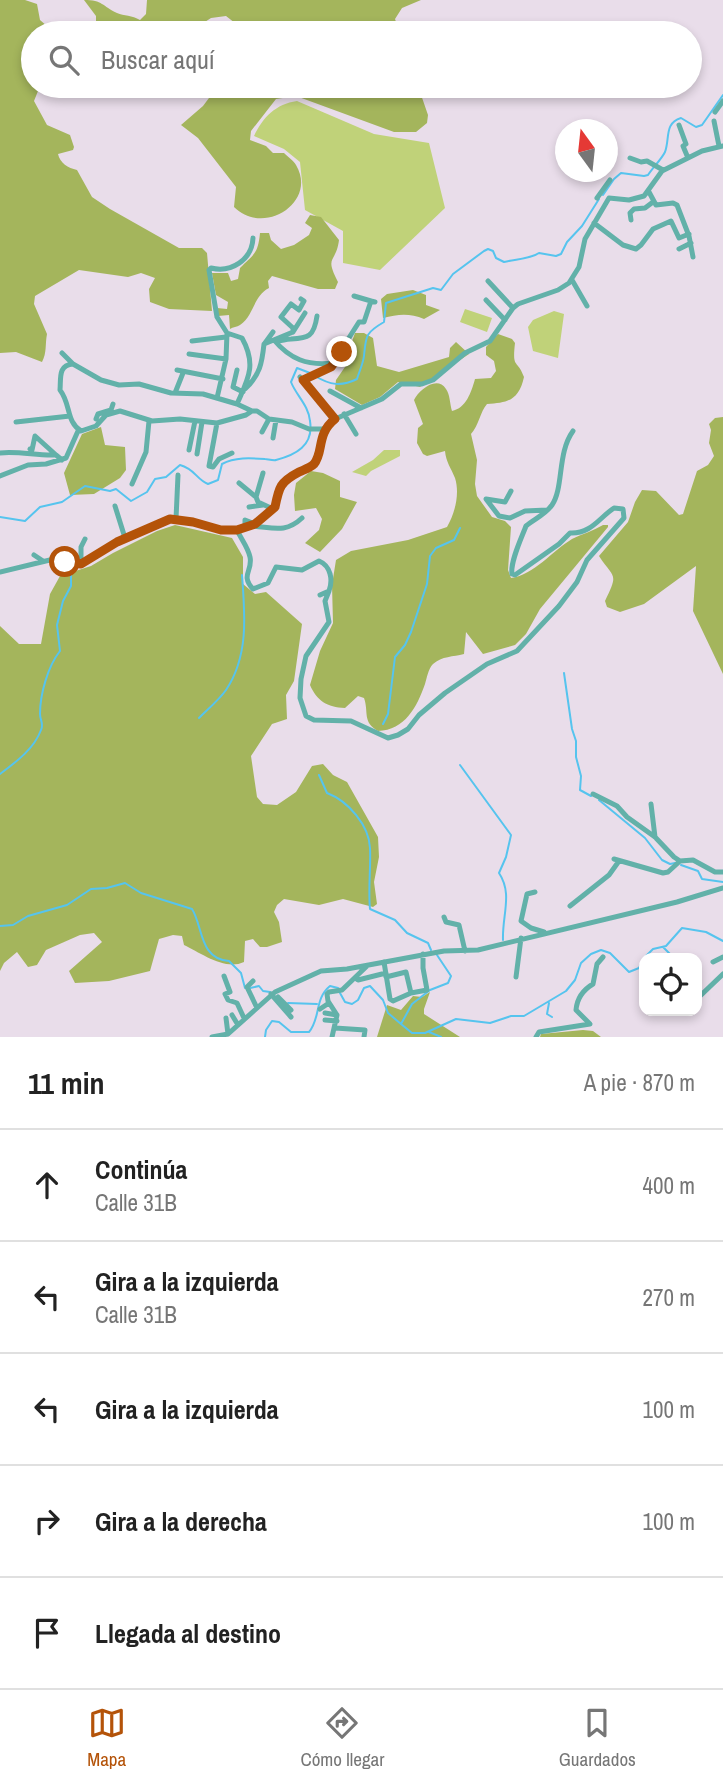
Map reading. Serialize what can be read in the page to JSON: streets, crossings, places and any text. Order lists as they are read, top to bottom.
{
  "north": "top",
  "page": {
    "search": "Buscar aquí",
    "heading": ["11 min", "A pie · 870 m"],
    "list": [
      ["Continúa", "Calle 31B", "400 m"],
      ["Gira a la izquierda", "Calle 31B", "270 m"],
      ["Gira a la izquierda", "100 m"],
      ["Gira a la derecha", "100 m"],
      "Llegada al destino"
    ],
    "nav": ["Mapa", "Cómo llegar", "Guardados"]
  }
}
